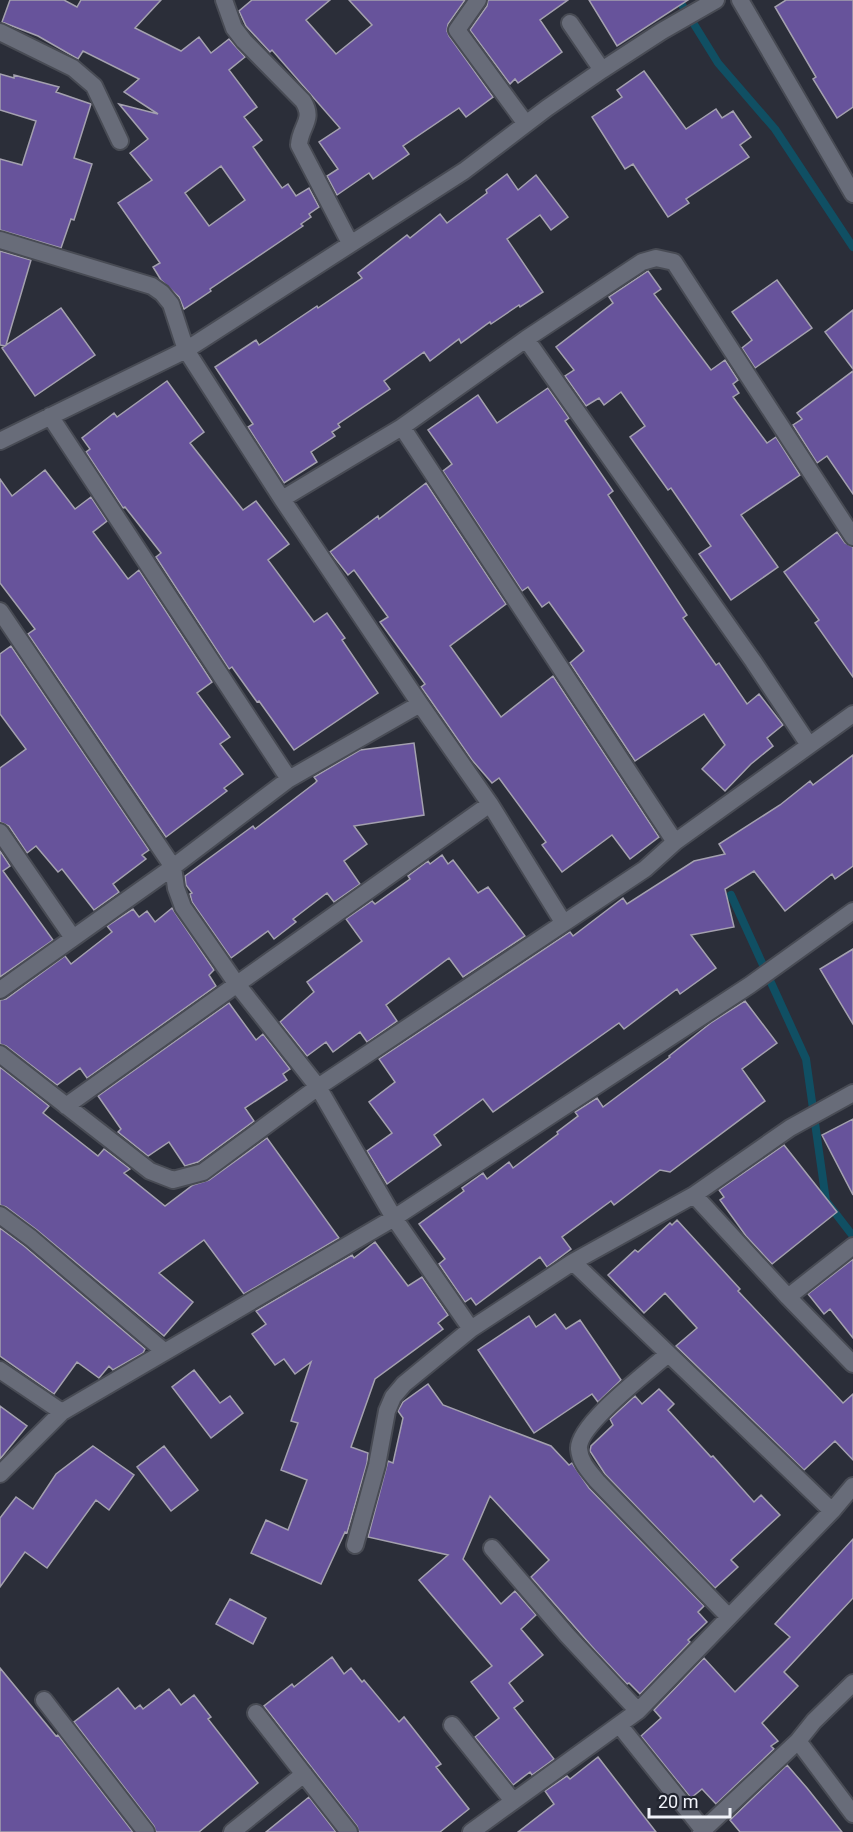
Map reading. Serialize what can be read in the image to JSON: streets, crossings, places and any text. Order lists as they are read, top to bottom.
{
  "scale_bar": "20 m"
}
